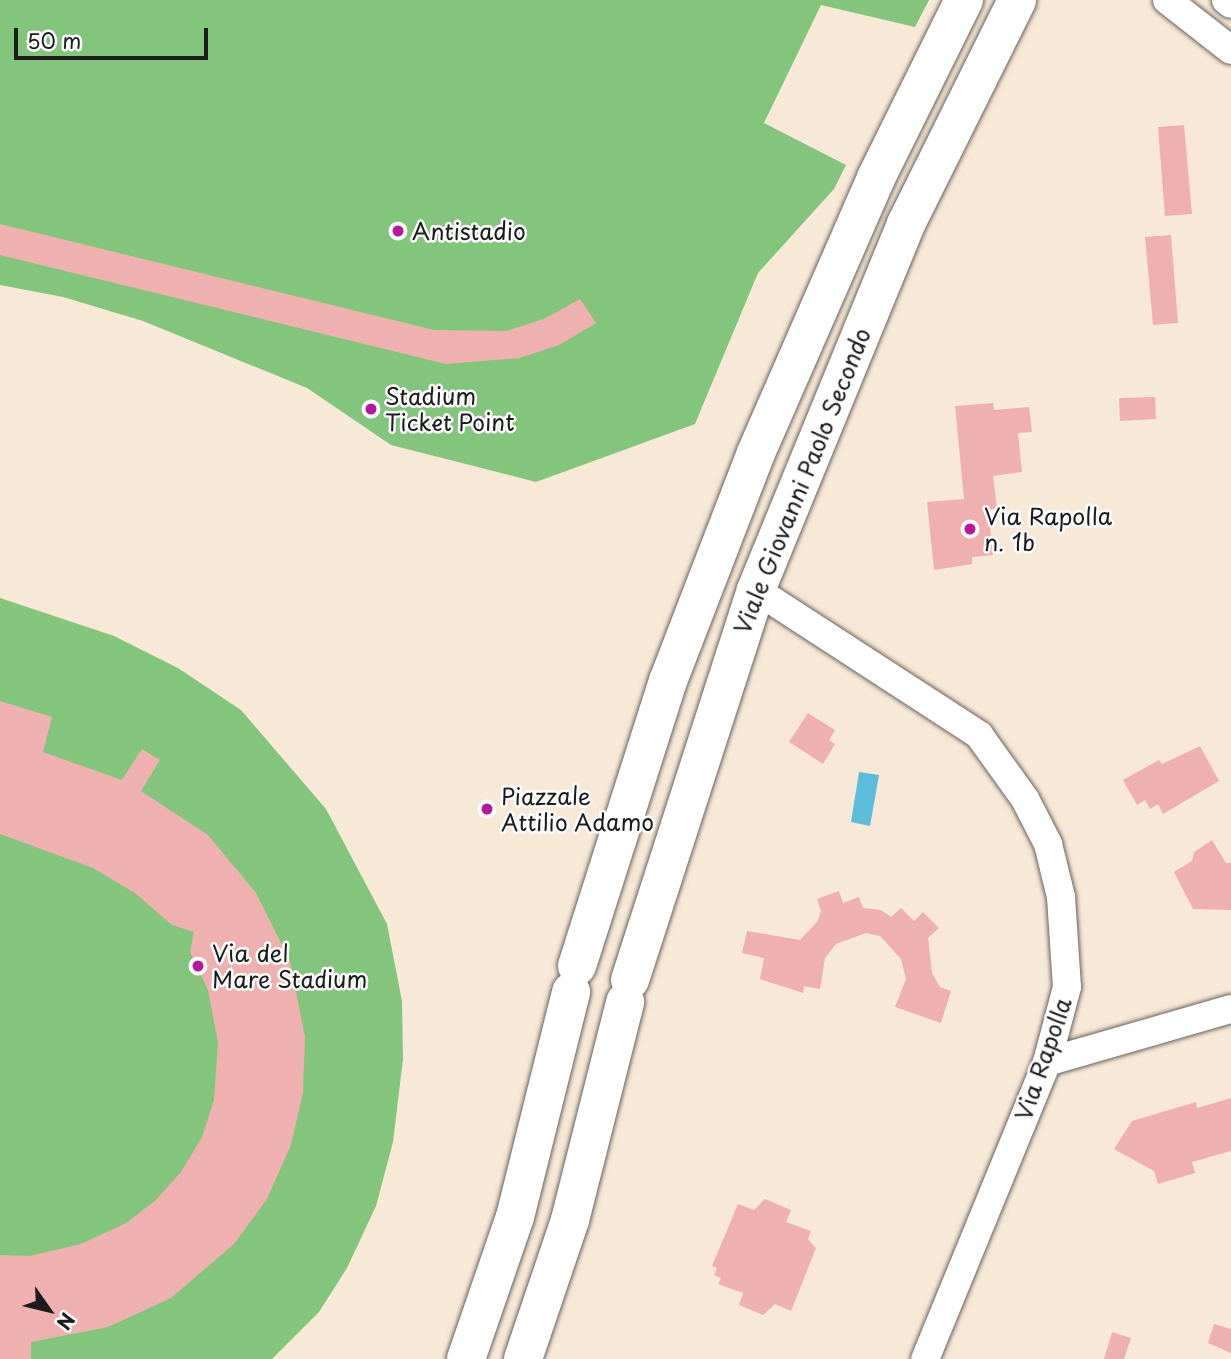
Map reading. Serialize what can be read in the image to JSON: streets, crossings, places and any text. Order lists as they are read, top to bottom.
{
  "streets": {
    "main road": ["Viale Giovanni Paolo Secondo"],
    "street": ["Via Rapolla"]
  },
  "crossings": [
    ["Viale Giovanni Paolo Secondo", "Via Rapolla"]
  ],
  "places": [
    "Antistadio",
    "Stadium Ticket Point",
    "Via Rapolla n. 1b",
    "Piazzale Attilio Adamo",
    "Via del Mare Stadium"
  ],
  "scale_bar": "50 m",
  "north": "bottom right"
}
